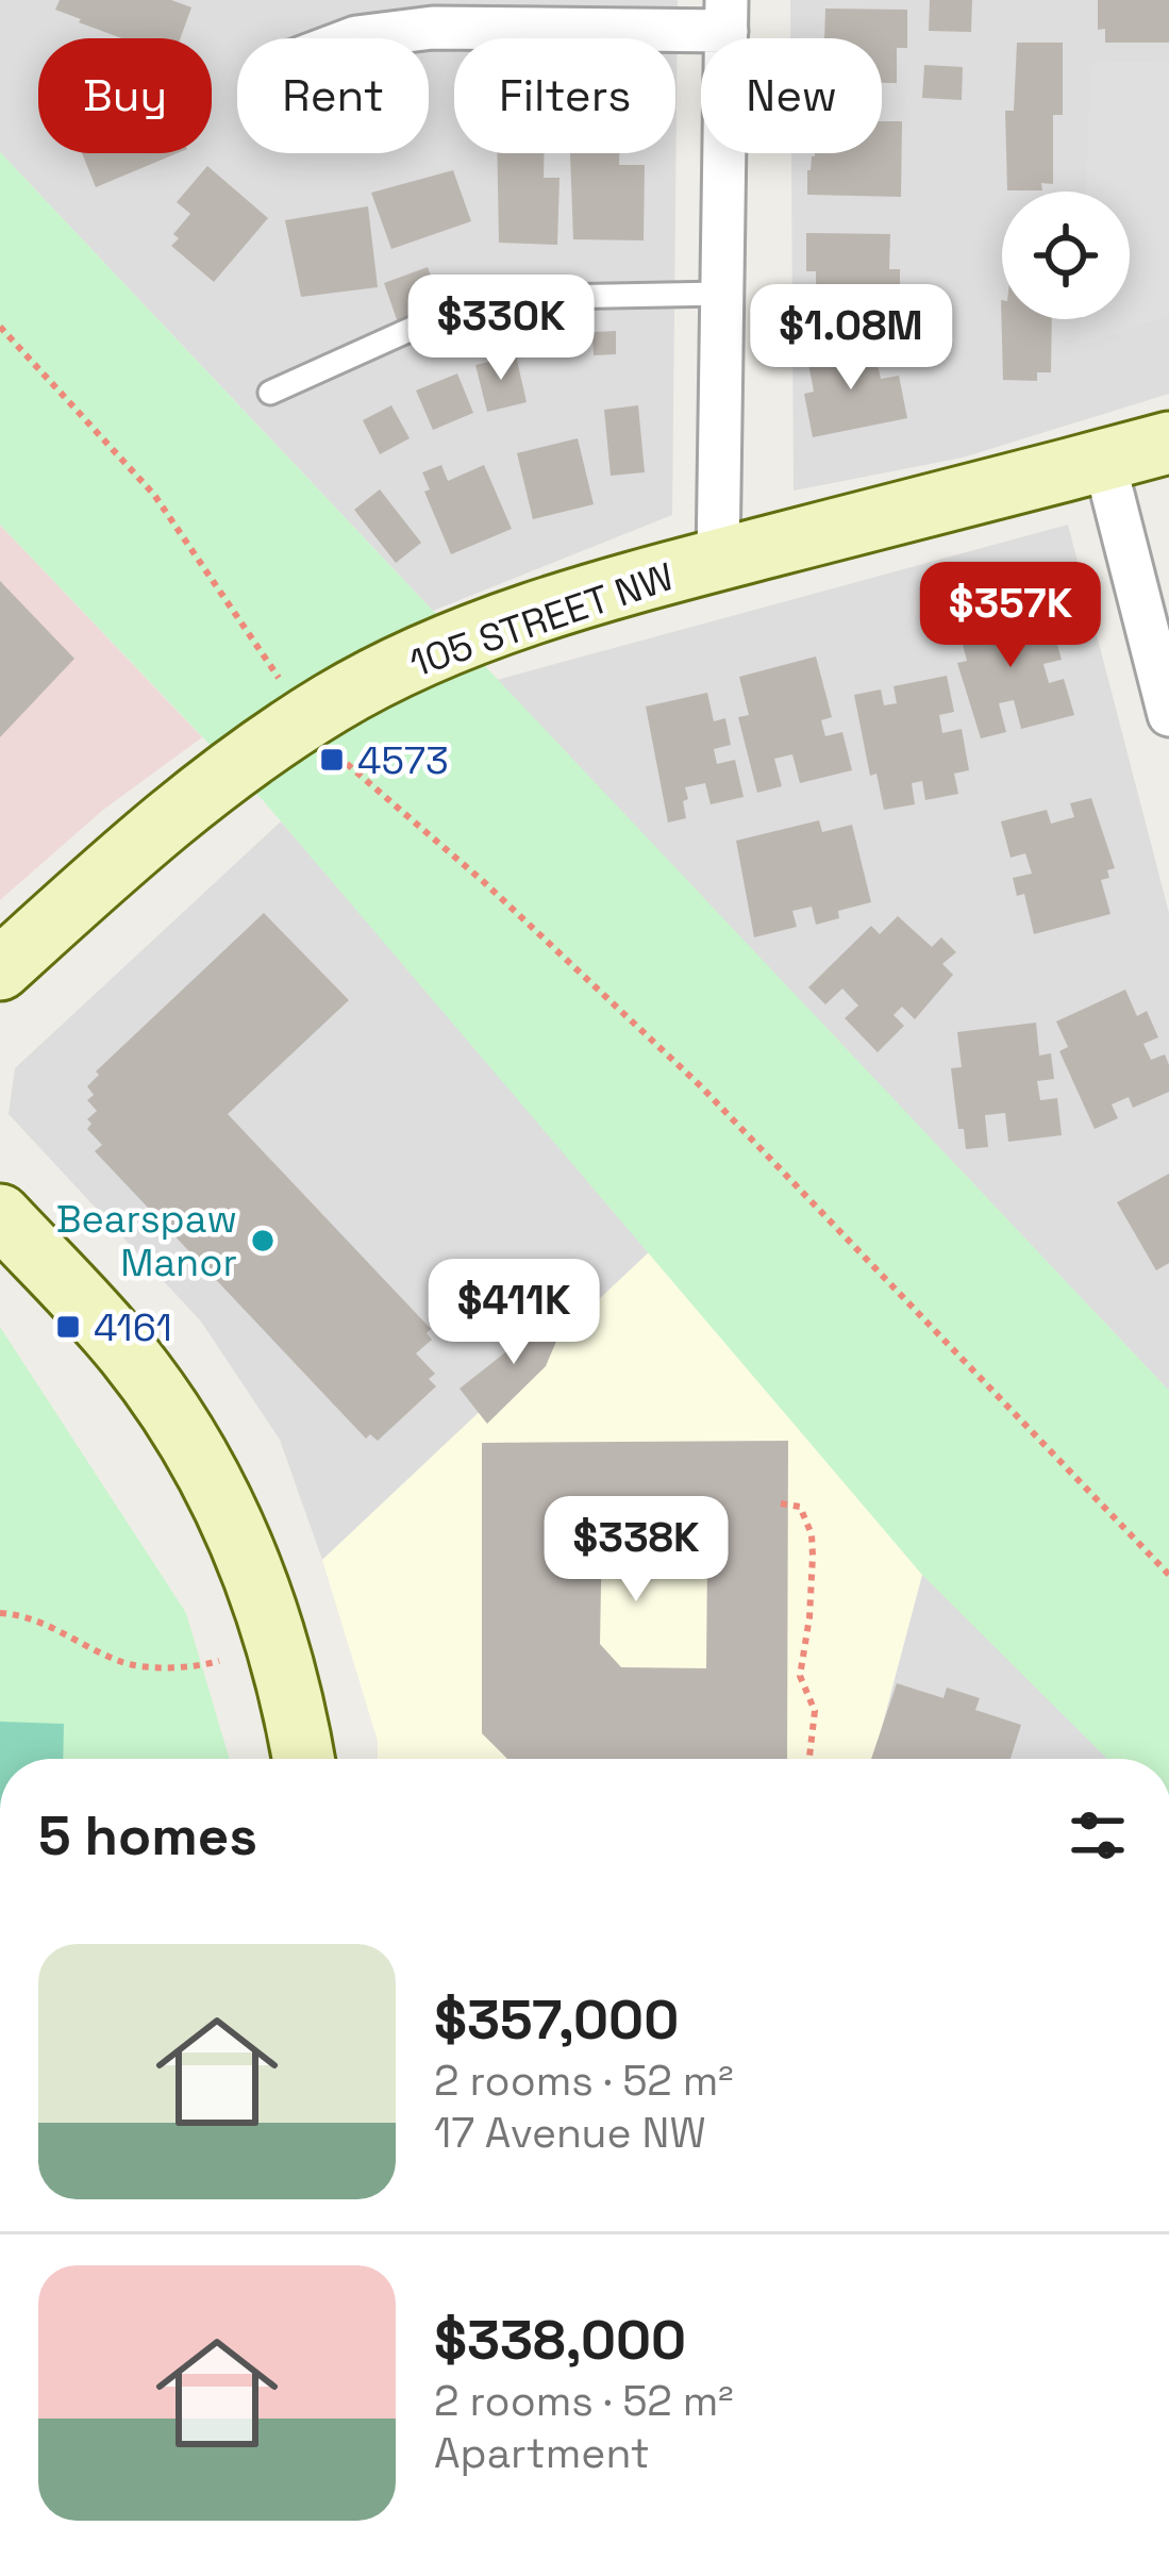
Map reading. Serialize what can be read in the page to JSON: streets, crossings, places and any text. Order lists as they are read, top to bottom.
{
  "streets": {
    "street": ["105 STREET NW"]
  },
  "places": {
    "transit": ["4573", "4161"],
    "other": ["Bearspaw Manor"]
  },
  "page": {
    "chip": [
      "Buy",
      "Rent",
      "Filters",
      "New"
    ],
    "price": [
      "$330K",
      "$1.08M",
      "$357K",
      "$411K",
      "$338K"
    ],
    "heading": "5 homes",
    "list": [
      {
        "name": "$357,000",
        "note": "2 rooms · 52 m² · 17 Avenue NW"
      },
      {
        "name": "$338,000",
        "note": "2 rooms · 52 m² · Apartment"
      }
    ]
  }
}
